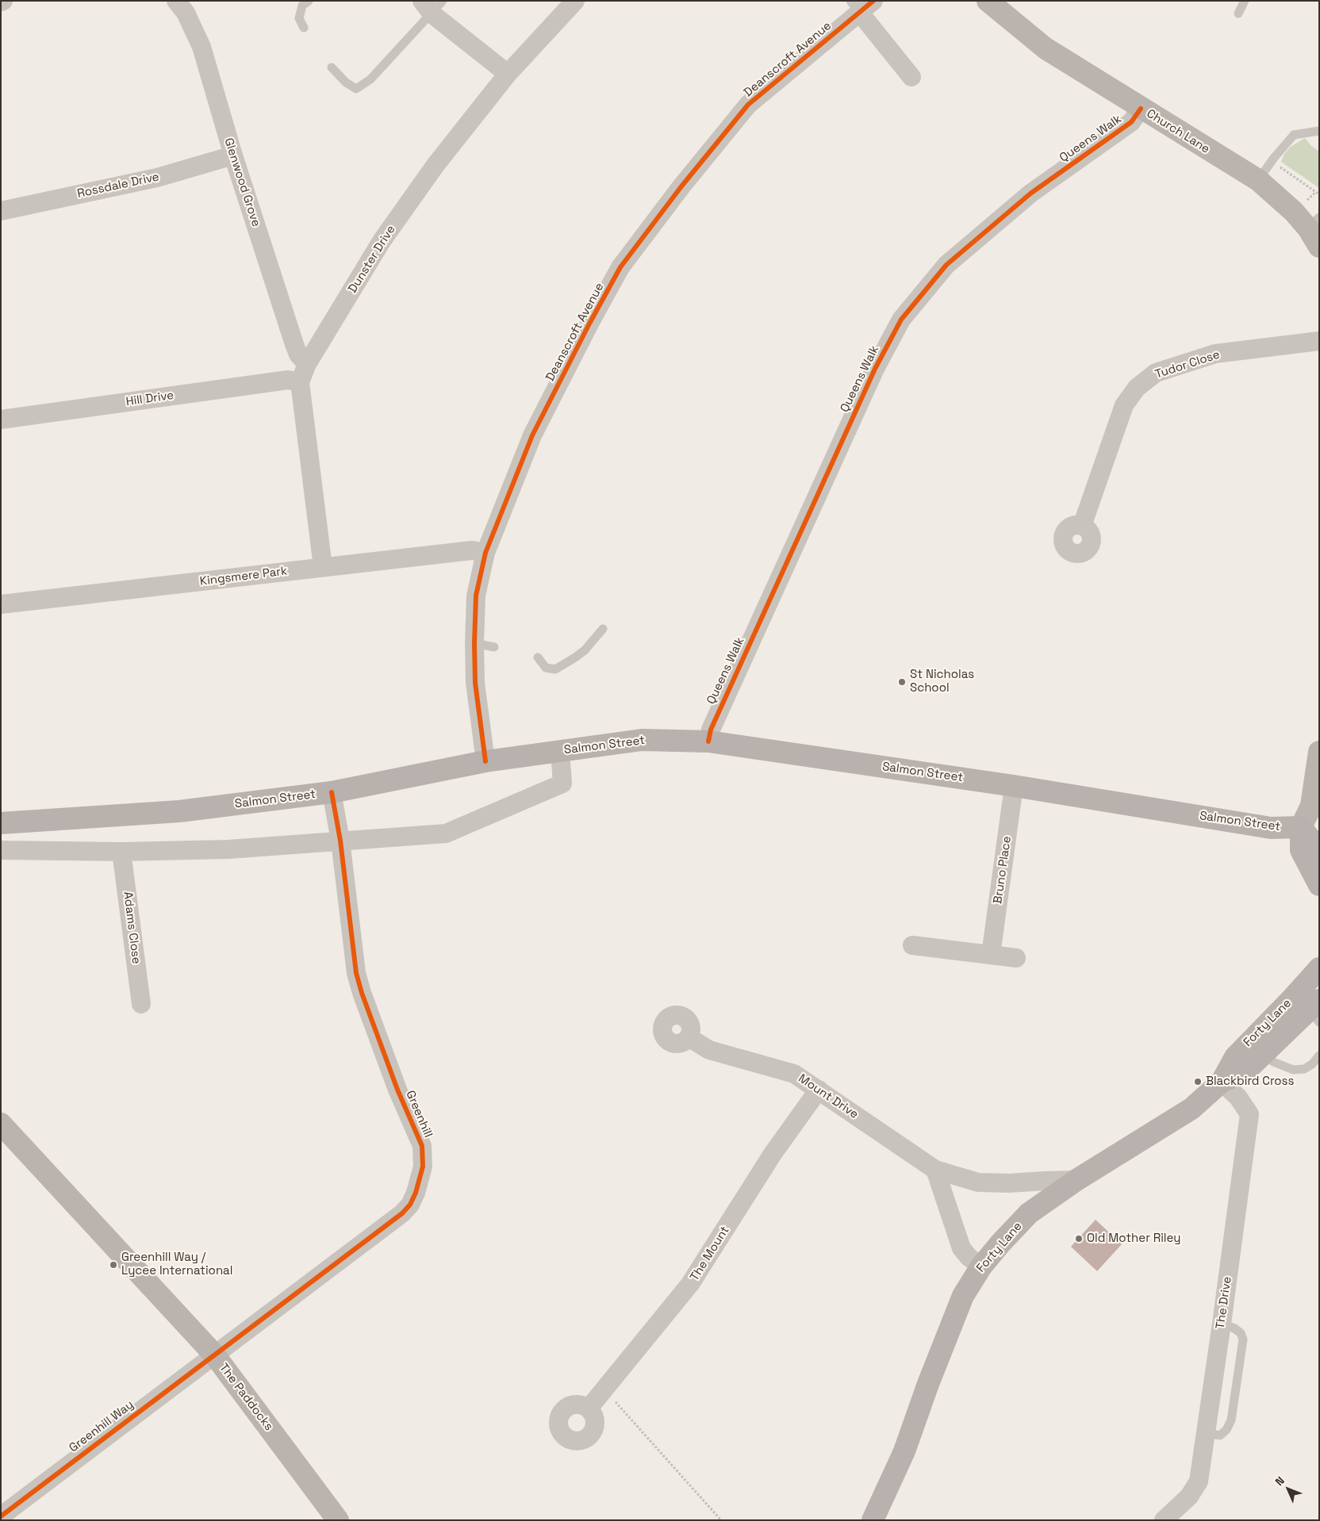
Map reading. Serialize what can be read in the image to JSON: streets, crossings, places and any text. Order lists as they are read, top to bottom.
{
  "streets": {
    "main road": ["Salmon Street", "Forty Lane"],
    "street": [
      "Deanscroft Avenue",
      "Church Lane",
      "Queens Walk",
      "Glenwood Grove",
      "Rossdale Drive",
      "Dunster Drive",
      "Tudor Close",
      "Hill Drive",
      "Kingsmere Park",
      "Bruno Place",
      "Adams Close",
      "Mount Drive",
      "Greenhill",
      "The Mount",
      "The Drive",
      "The Paddocks",
      "Greenhill Way"
    ]
  },
  "crossings": [
    ["Deanscroft Avenue", "Kingsmere Park"],
    ["Deanscroft Avenue", "Salmon Street"],
    ["Church Lane", "Queens Walk"],
    ["Queens Walk", "Salmon Street"],
    ["Glenwood Grove", "Rossdale Drive"],
    ["Glenwood Grove", "Dunster Drive"],
    ["Dunster Drive", "Hill Drive"],
    ["Dunster Drive", "Kingsmere Park"],
    ["Salmon Street", "Bruno Place"],
    ["Salmon Street", "Greenhill"],
    ["Forty Lane", "Mount Drive"],
    ["Forty Lane", "The Drive"],
    ["Mount Drive", "The Mount"],
    ["Greenhill", "The Paddocks"],
    ["Greenhill", "Greenhill Way"],
    ["The Paddocks", "Greenhill Way"]
  ],
  "places": [
    "St Nicholas School",
    "Blackbird Cross",
    "Old Mother Riley",
    "Greenhill Way / Lycee International"
  ],
  "north": "top left"
}
